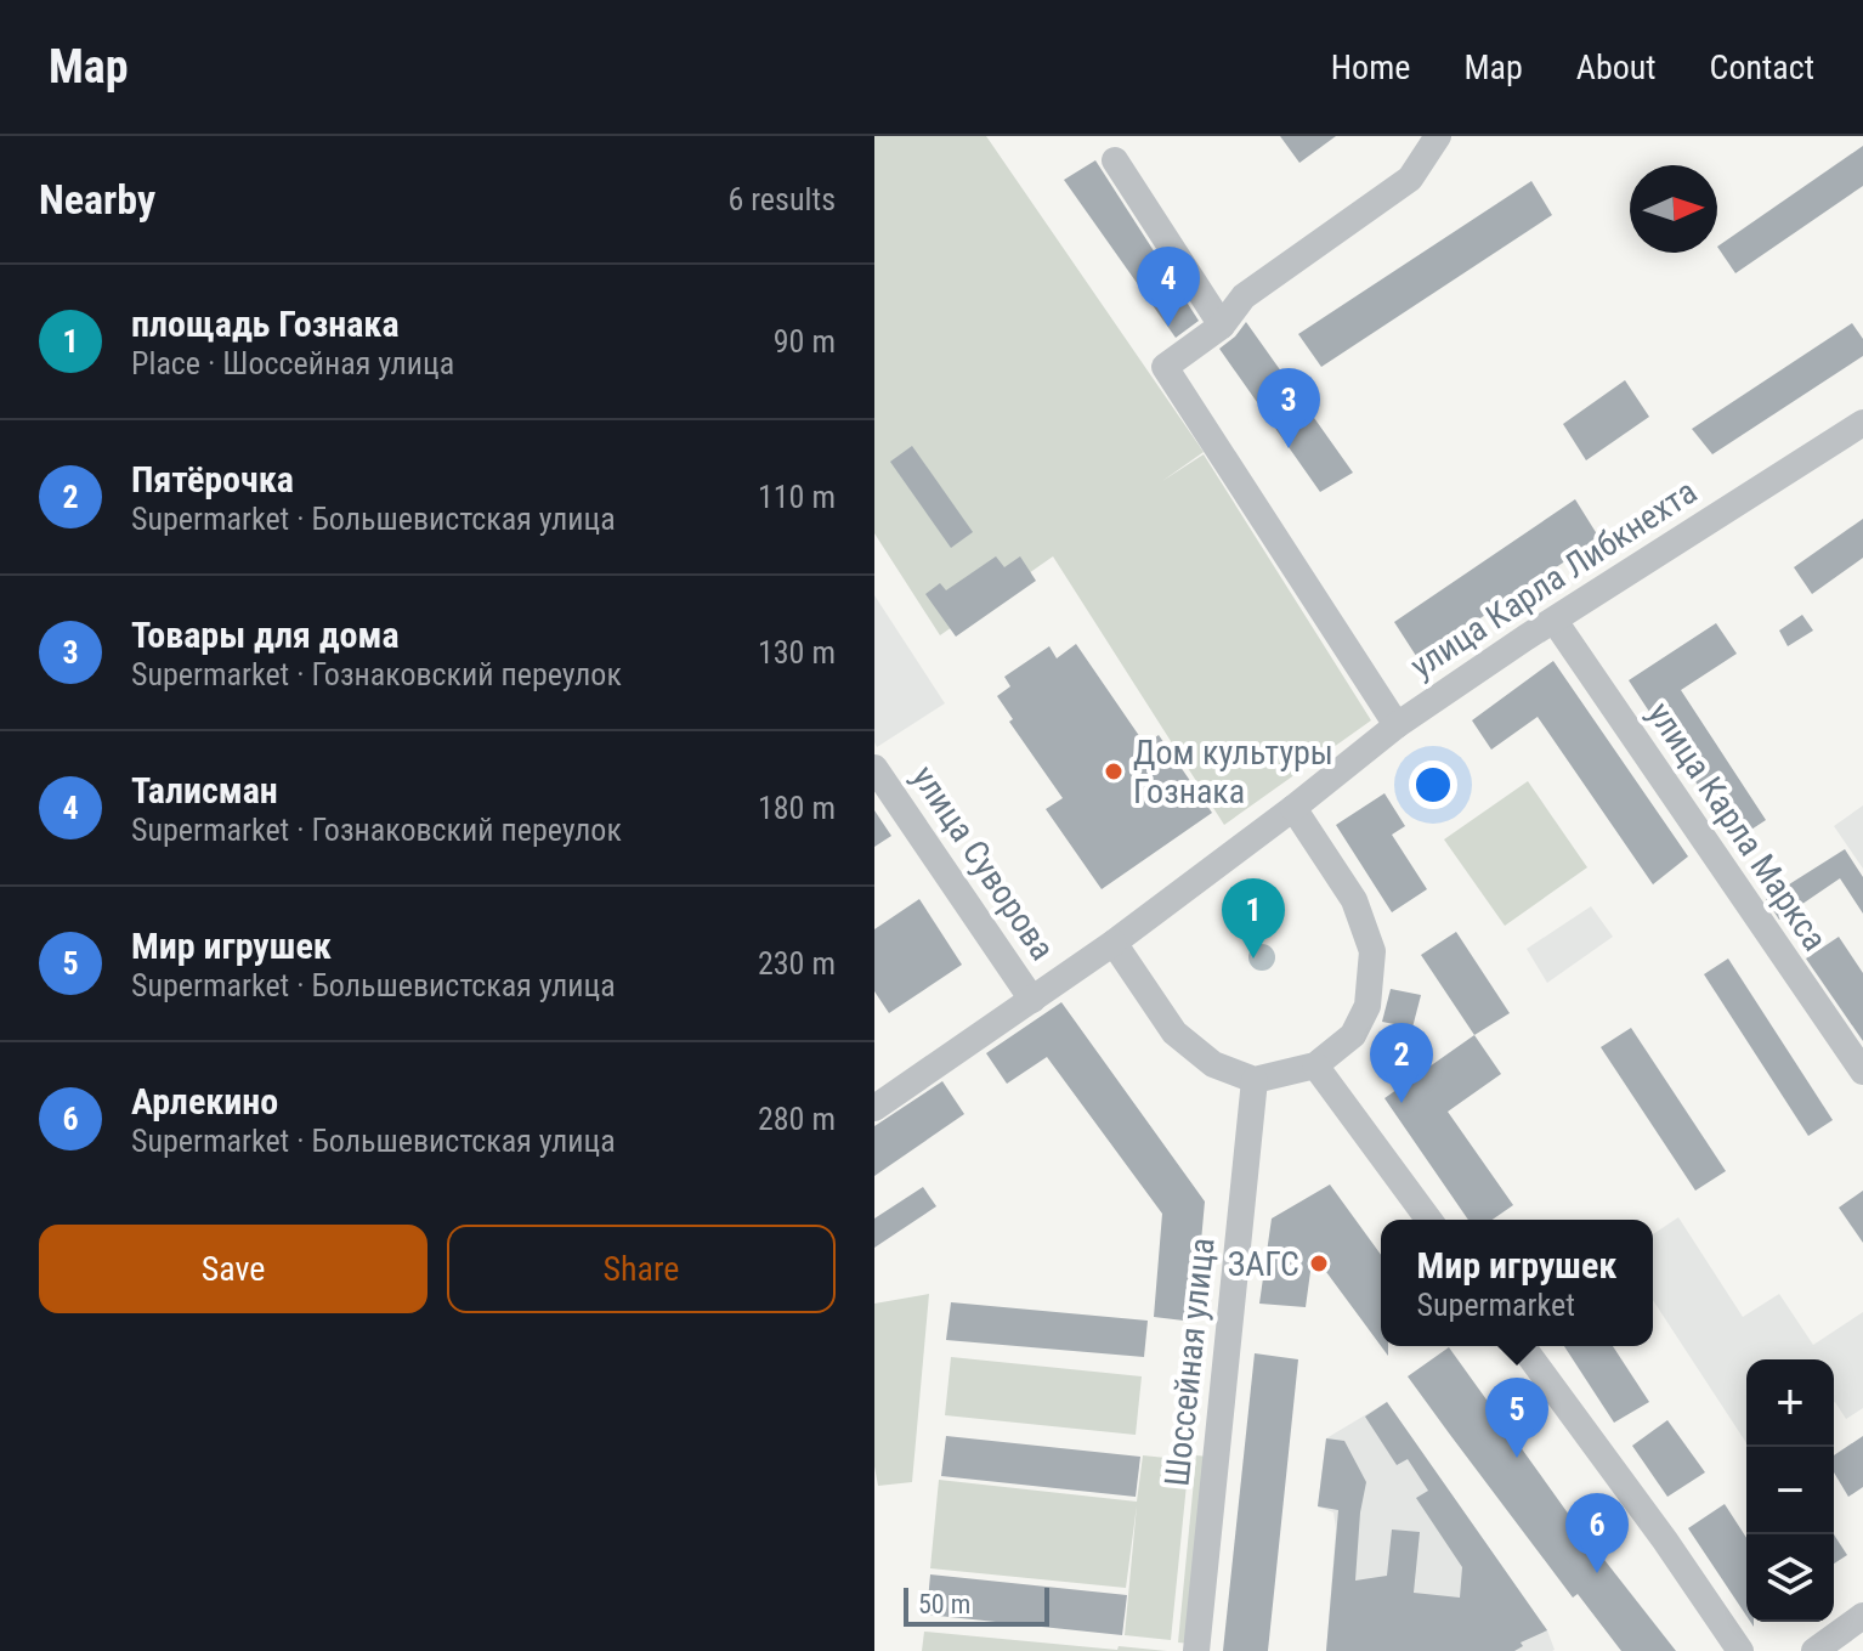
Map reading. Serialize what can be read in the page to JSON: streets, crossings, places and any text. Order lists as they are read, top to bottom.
{
  "streets": {
    "street": [
      "улица Карла Либкнехта",
      "улица Карла Маркса",
      "улица Суворова",
      "Шоссейная улица"
    ]
  },
  "crossings": [
    ["улица Карла Либкнехта", "улица Карла Маркса"],
    ["улица Карла Либкнехта", "Шоссейная улица"]
  ],
  "places": ["Дом культуры Гознака", "ЗАГС"],
  "scale_bar": "50 m",
  "north": "right",
  "page": {
    "header": "Map",
    "nav": [
      "Home",
      "Map",
      "About",
      "Contact"
    ],
    "heading": ["Nearby", "6 results"],
    "pins": [
      "4",
      "3",
      "1",
      "2",
      "5",
      "6"
    ],
    "list": [
      {
        "mark": "1",
        "name": "площадь Гознака",
        "note": "Place · Шоссейная улица",
        "value": "90 m"
      },
      {
        "mark": "2",
        "name": "Пятёрочка",
        "note": "Supermarket · Большевистская улица",
        "value": "110 m"
      },
      {
        "mark": "3",
        "name": "Товары для дома",
        "note": "Supermarket · Гознаковский переулок",
        "value": "130 m"
      },
      {
        "mark": "4",
        "name": "Талисман",
        "note": "Supermarket · Гознаковский переулок",
        "value": "180 m"
      },
      {
        "mark": "5",
        "name": "Мир игрушек",
        "note": "Supermarket · Большевистская улица",
        "value": "230 m"
      },
      {
        "mark": "6",
        "name": "Арлекино",
        "note": "Supermarket · Большевистская улица",
        "value": "280 m"
      }
    ],
    "buttons": ["Save", "Share"],
    "popup": ["Мир игрушек", "Supermarket"],
    "map_buttons": ["+", "−"],
    "scale": "50 m"
  }
}
